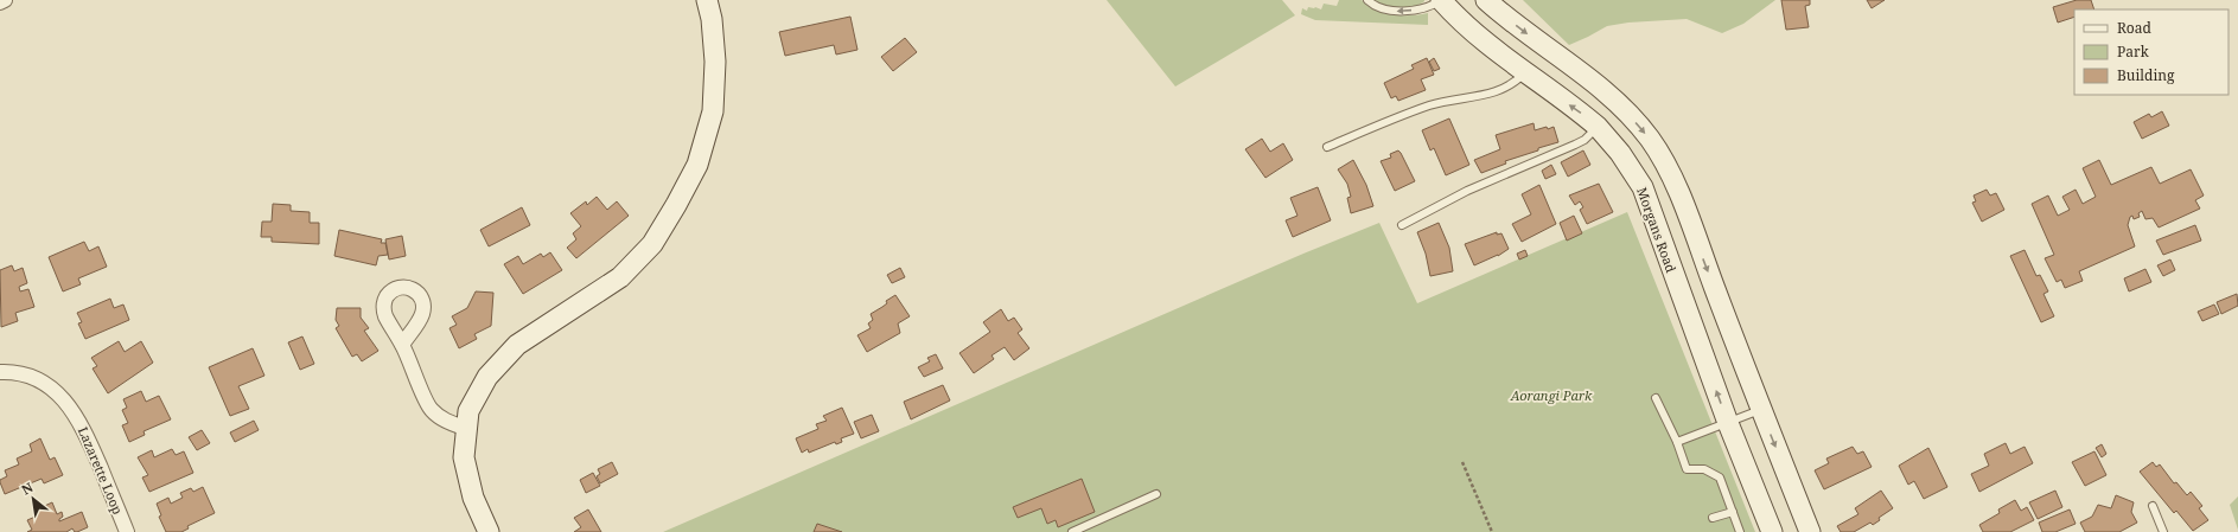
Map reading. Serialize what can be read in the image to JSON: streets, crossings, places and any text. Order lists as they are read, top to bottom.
{
  "streets": {
    "street": ["Morgans Road", "Lazarette Loop"]
  },
  "parks": ["Aorangi Park"],
  "legend": ["Road", "Park", "Building"],
  "north": "top left"
}
